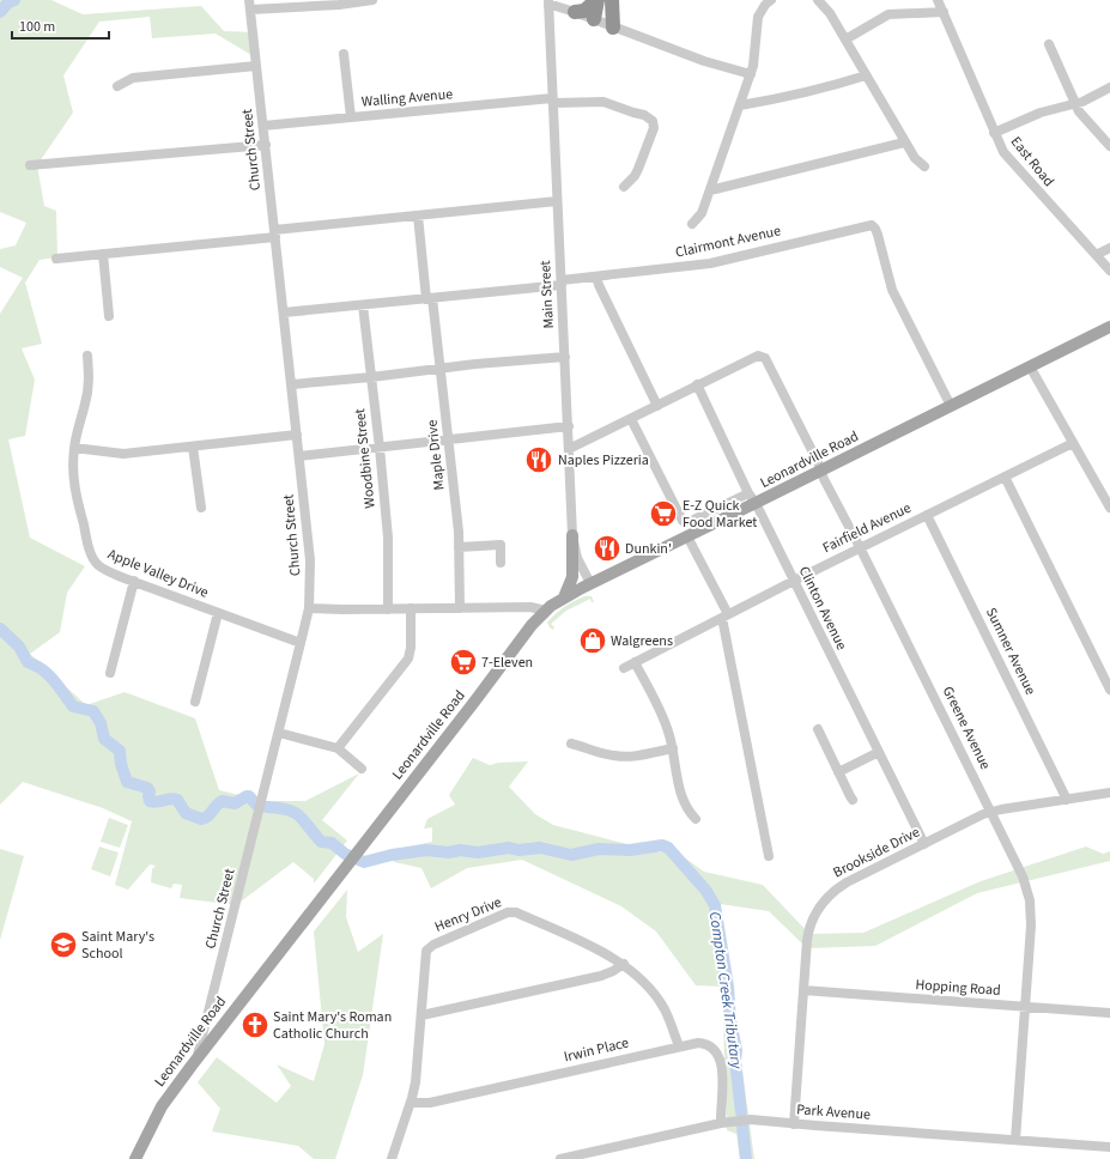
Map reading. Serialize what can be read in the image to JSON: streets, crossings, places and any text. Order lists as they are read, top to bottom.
{
  "streets": {
    "main road": ["Leonardville Road"],
    "street": [
      "Walling Avenue",
      "Church Street",
      "East Road",
      "Clairmont Avenue",
      "Main Street",
      "Maple Drive",
      "Woodbine Street",
      "Fairfield Avenue",
      "Apple Valley Drive",
      "Clinton Avenue",
      "Sumner Avenue",
      "Greene Avenue",
      "Brookside Drive",
      "Henry Drive",
      "Hopping Road",
      "Irwin Place",
      "Park Avenue"
    ]
  },
  "crossings": [
    ["Walling Avenue", "Church Street"],
    ["Walling Avenue", "Main Street"],
    ["Church Street", "Clairmont Avenue"],
    ["Church Street", "Leonardville Road"],
    ["Church Street", "Apple Valley Drive"],
    ["Clairmont Avenue", "Main Street"],
    ["Clairmont Avenue", "Maple Drive"],
    ["Clairmont Avenue", "Woodbine Street"],
    ["Clairmont Avenue", "Leonardville Road"],
    ["Main Street", "Leonardville Road"],
    ["Leonardville Road", "Clinton Avenue"],
    ["Leonardville Road", "Greene Avenue"],
    ["Fairfield Avenue", "Clinton Avenue"],
    ["Fairfield Avenue", "Sumner Avenue"],
    ["Fairfield Avenue", "Greene Avenue"],
    ["Clinton Avenue", "Greene Avenue"],
    ["Clinton Avenue", "Brookside Drive"],
    ["Sumner Avenue", "Brookside Drive"],
    ["Greene Avenue", "Brookside Drive"],
    ["Greene Avenue", "Hopping Road"],
    ["Greene Avenue", "Park Avenue"],
    ["Brookside Drive", "Hopping Road"],
    ["Brookside Drive", "Park Avenue"],
    ["Henry Drive", "Irwin Place"],
    ["Irwin Place", "Park Avenue"]
  ],
  "water": ["Compton Creek Tributary"],
  "places": {
    "restaurant": ["Naples Pizzeria", "Dunkin'"],
    "supermarket": ["E-Z Quick Food Market", "7-Eleven"],
    "shop": ["Walgreens"],
    "school or university": ["Saint Mary's School"],
    "church": ["Saint Mary's Roman Catholic Church"]
  },
  "scale_bar": "100 m"
}
